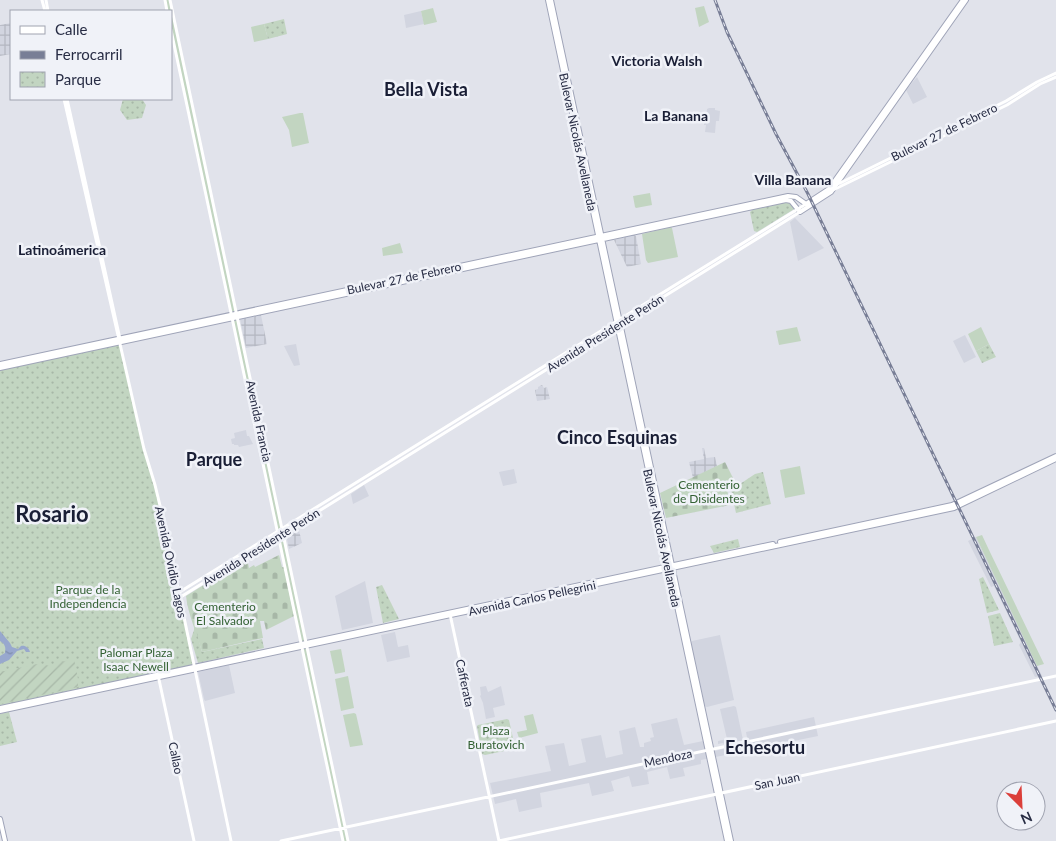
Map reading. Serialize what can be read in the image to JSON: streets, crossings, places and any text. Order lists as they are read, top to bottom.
{
  "streets": {
    "main road": [
      "Bulevar 27 de Febrero",
      "Bulevar Nicolás Avellaneda",
      "Avenida Presidente Perón",
      "Avenida Francia",
      "Avenida Ovidio Lagos",
      "Avenida Carlos Pellegrini",
      "Cafferata",
      "Callao",
      "Mendoza",
      "San Juan"
    ]
  },
  "crossings": [
    ["Bulevar 27 de Febrero", "Bulevar Nicolás Avellaneda"],
    ["Bulevar 27 de Febrero", "Avenida Presidente Perón"],
    ["Bulevar 27 de Febrero", "Avenida Francia"],
    ["Bulevar 27 de Febrero", "Avenida Ovidio Lagos"],
    ["Bulevar Nicolás Avellaneda", "Avenida Presidente Perón"],
    ["Bulevar Nicolás Avellaneda", "Avenida Carlos Pellegrini"],
    ["Bulevar Nicolás Avellaneda", "Mendoza"],
    ["Bulevar Nicolás Avellaneda", "San Juan"],
    ["Avenida Presidente Perón", "Avenida Francia"],
    ["Avenida Presidente Perón", "Avenida Ovidio Lagos"],
    ["Avenida Francia", "Avenida Carlos Pellegrini"],
    ["Avenida Francia", "Mendoza"],
    ["Avenida Ovidio Lagos", "Avenida Carlos Pellegrini"],
    ["Avenida Carlos Pellegrini", "Cafferata"],
    ["Avenida Carlos Pellegrini", "Callao"],
    ["Cafferata", "Mendoza"],
    ["Cafferata", "San Juan"]
  ],
  "districts": [
    "Victoria Walsh",
    "Bella Vista",
    "La Banana",
    "Villa Banana",
    "Latinoámerica",
    "Cinco Esquinas",
    "Parque",
    "Rosario",
    "Echesortu"
  ],
  "parks": [
    "Cementerio de Disidentes",
    "Parque de la Independencia",
    "Cementerio El Salvador",
    "Palomar Plaza Isaac Newell",
    "Plaza Buratovich"
  ],
  "legend": ["Calle", "Ferrocarril", "Parque"],
  "north": "bottom right"
}
